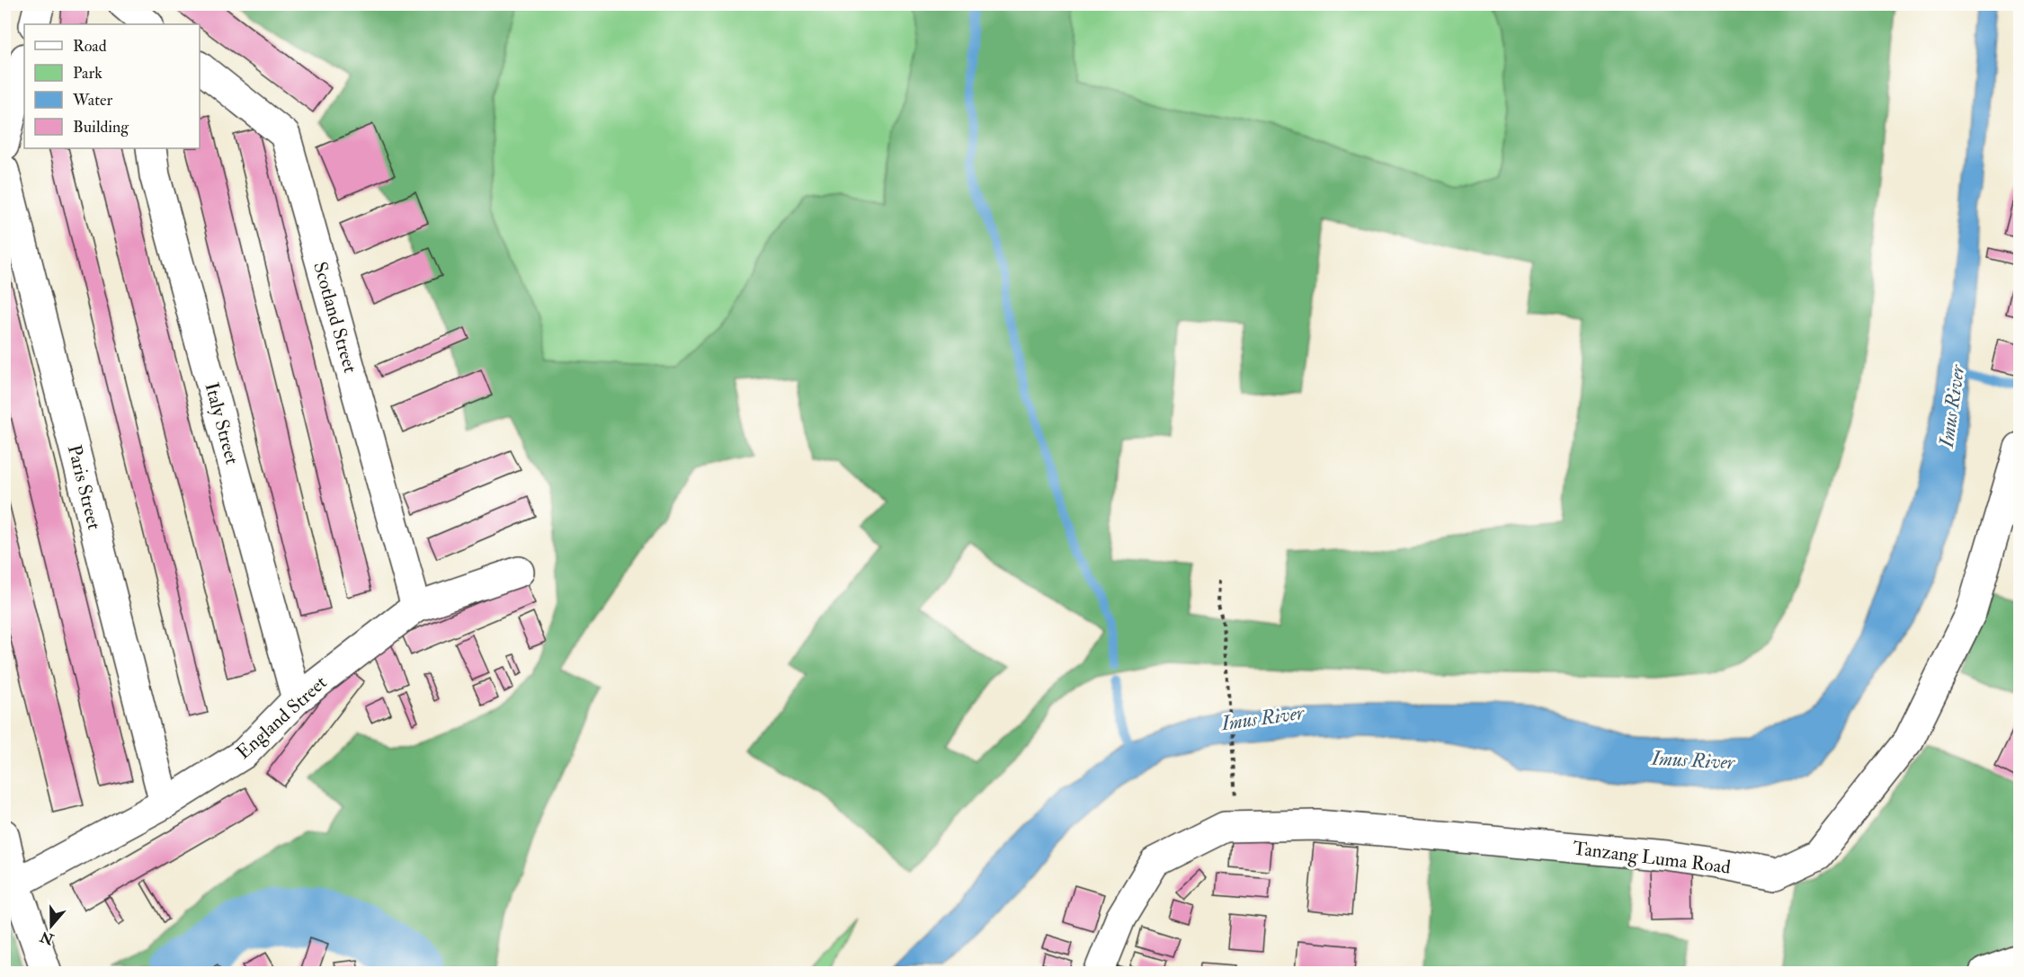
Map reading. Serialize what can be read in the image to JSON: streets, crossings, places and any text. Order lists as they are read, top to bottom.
{
  "streets": {
    "street": [
      "Scotland Street",
      "Italy Street",
      "Paris Street",
      "England Street",
      "Tanzang Luma Road"
    ]
  },
  "crossings": [
    ["Scotland Street", "England Street"],
    ["Italy Street", "England Street"],
    ["Paris Street", "England Street"]
  ],
  "water": ["Imus River"],
  "legend": [
    "Road",
    "Park",
    "Water",
    "Building"
  ],
  "north": "bottom"
}
